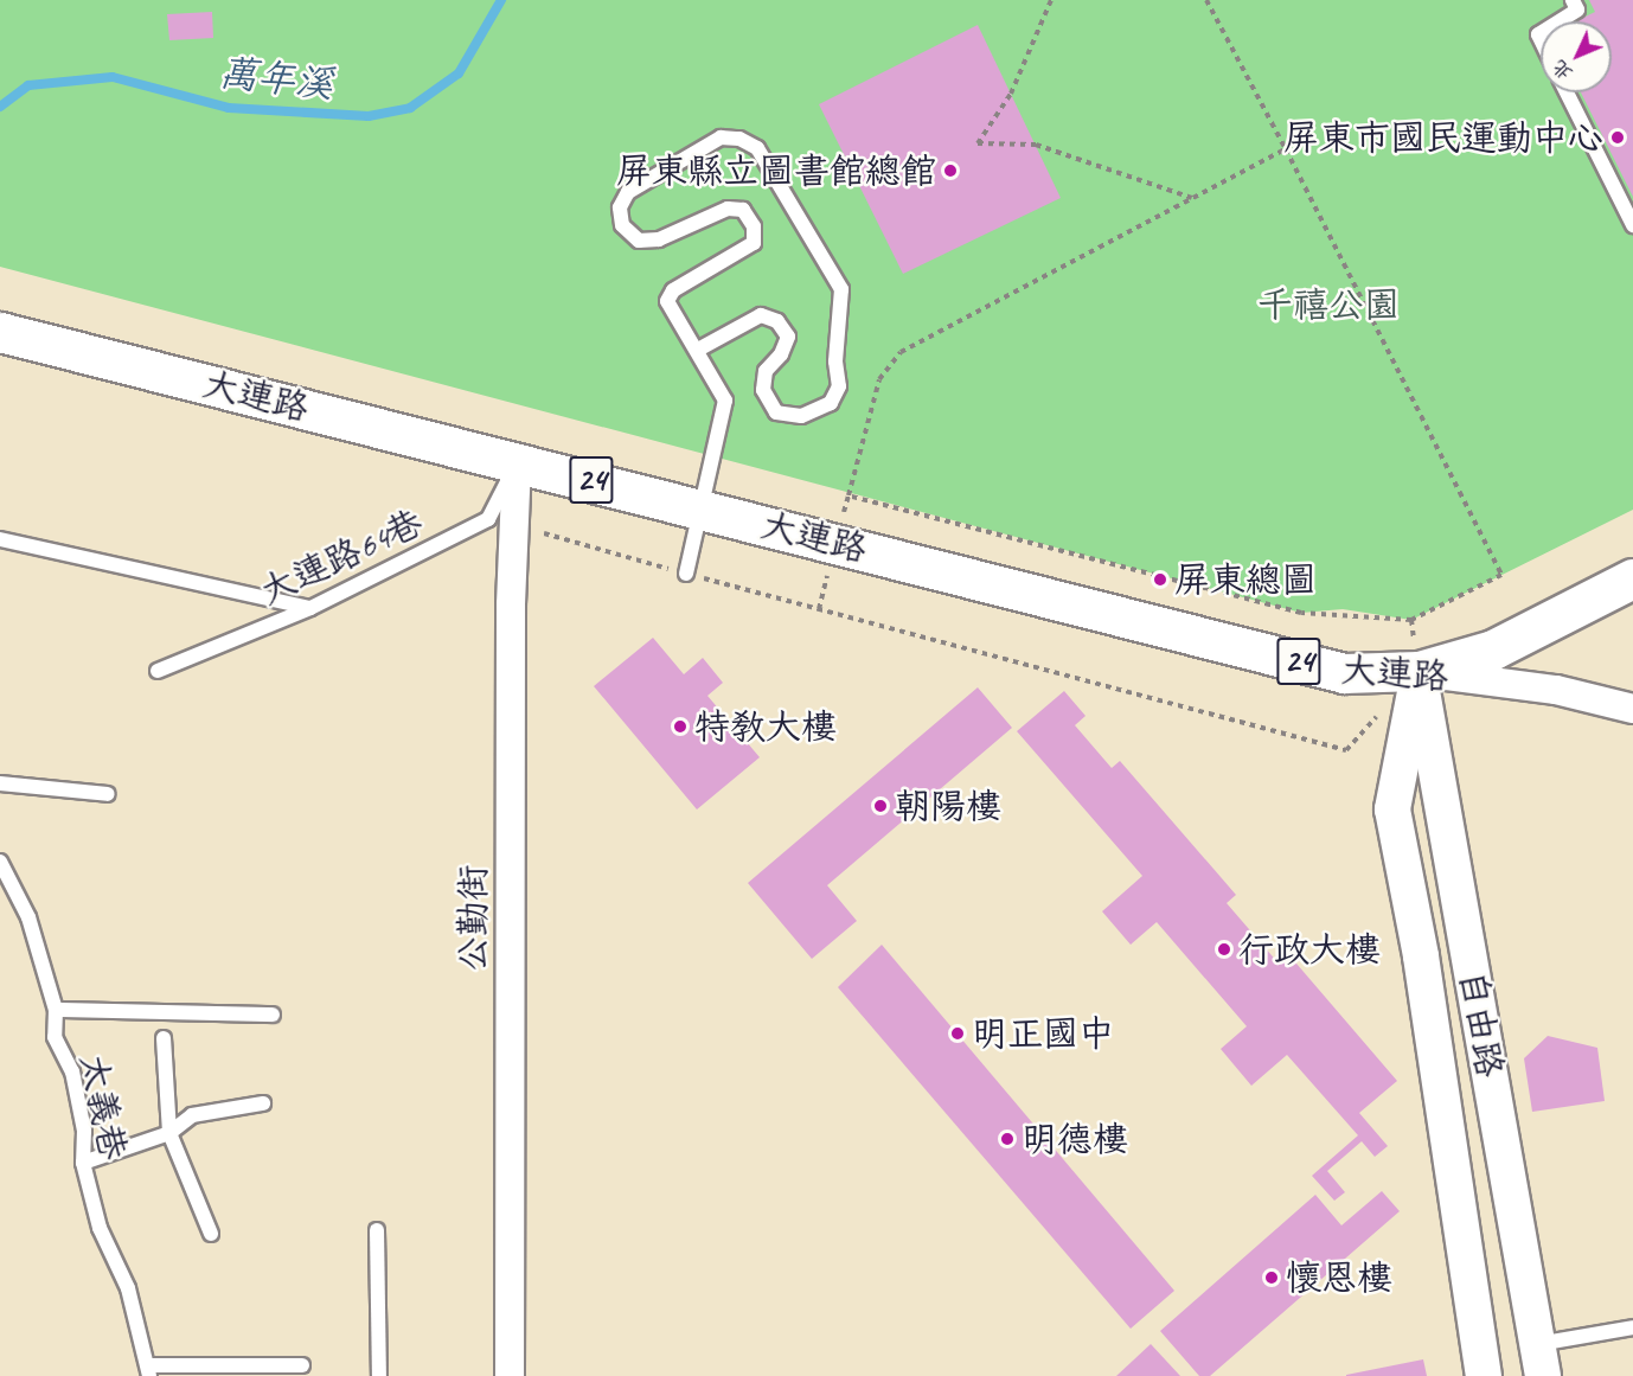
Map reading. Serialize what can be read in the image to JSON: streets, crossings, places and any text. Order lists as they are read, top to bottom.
{
  "streets": {
    "main road": ["大連路", "24"],
    "street": ["公勤街", "自由路"],
    "lane": ["大連路64巷", "太義巷"]
  },
  "crossings": [
    ["大連路", "24"],
    ["大連路", "大連路64巷"],
    ["大連路", "公勤街"],
    ["大連路", "自由路"],
    ["24", "自由路"],
    ["大連路64巷", "公勤街"]
  ],
  "water": ["萬年溪"],
  "parks": ["千禧公園"],
  "places": [
    "屏東市國民運動中心",
    "屏東縣立圖書館總館",
    "屏東總圖",
    "特教大樓",
    "朝陽樓",
    "行政大樓",
    "明正國中",
    "明德樓",
    "懷恩樓"
  ],
  "north": "bottom left"
}
